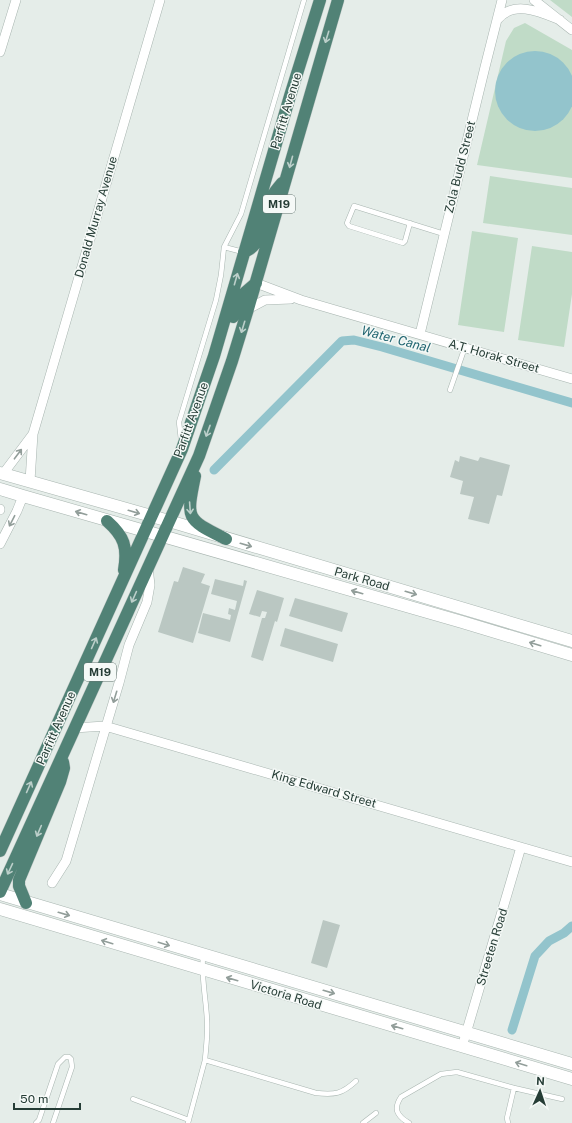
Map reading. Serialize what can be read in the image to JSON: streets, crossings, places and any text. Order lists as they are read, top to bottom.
{
  "streets": {
    "highway": ["Parfitt Avenue", "M19"],
    "street": [
      "Zola Budd Street",
      "Donald Murray Avenue",
      "A.T. Horak Street",
      "Park Road",
      "King Edward Street",
      "Streeten Road",
      "Victoria Road"
    ]
  },
  "crossings": [
    ["Parfitt Avenue", "A.T. Horak Street"],
    ["Parfitt Avenue", "Park Road"],
    ["Parfitt Avenue", "King Edward Street"],
    ["Parfitt Avenue", "Victoria Road"],
    ["Zola Budd Street", "A.T. Horak Street"],
    ["Donald Murray Avenue", "Park Road"],
    ["King Edward Street", "Streeten Road"],
    ["Streeten Road", "Victoria Road"]
  ],
  "water": ["Water Canal"],
  "scale_bar": "50 m",
  "north": "top"
}
